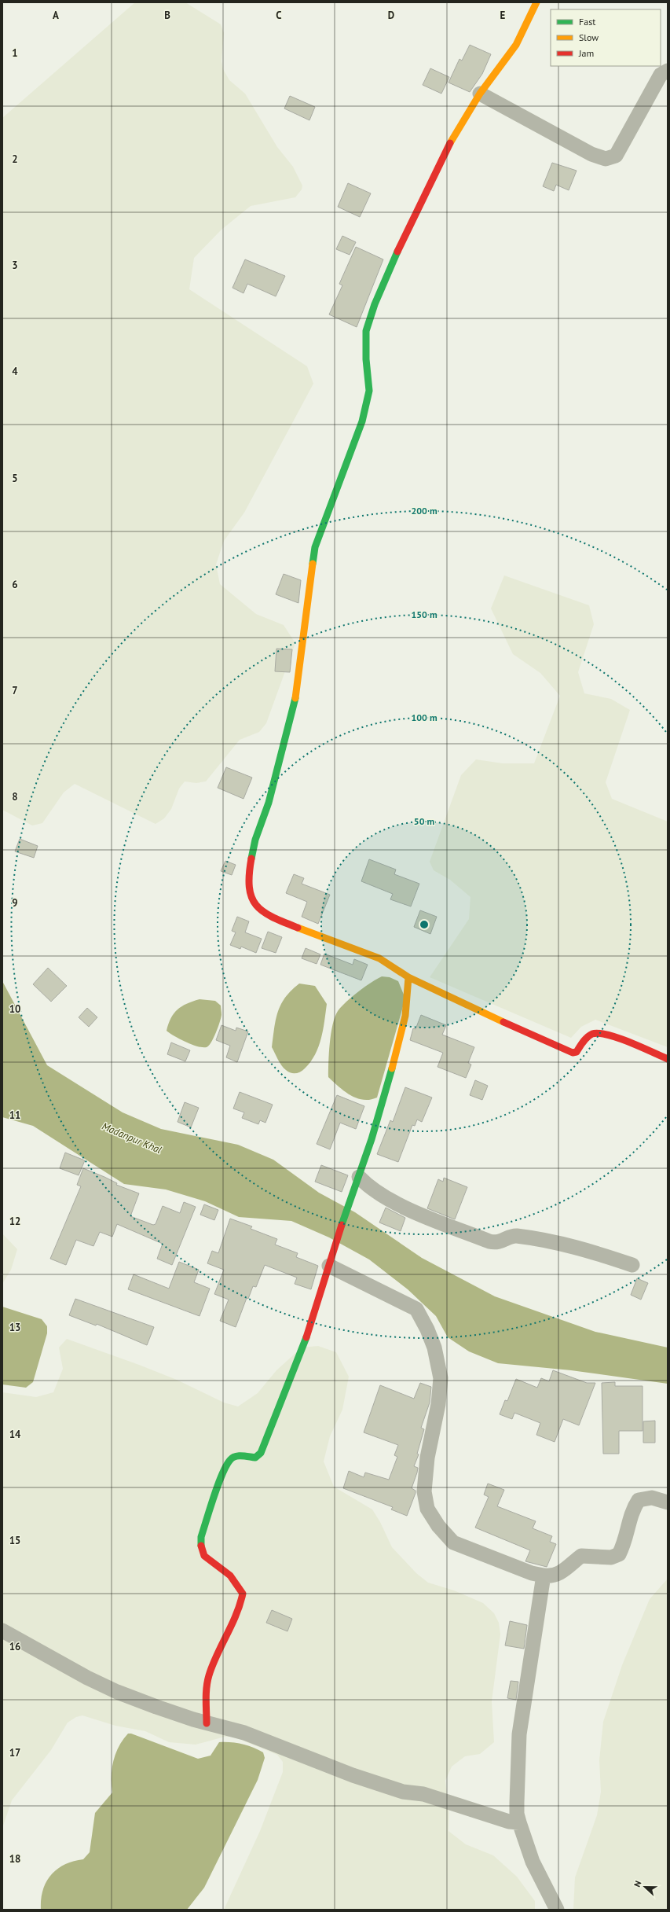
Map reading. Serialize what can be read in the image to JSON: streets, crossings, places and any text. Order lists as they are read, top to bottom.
{
  "water": ["Madanpur Khal"],
  "legend": ["Fast", "Slow", "Jam"],
  "north": "left",
  "grid": {
    "columns": [
      "A",
      "B",
      "C",
      "D",
      "E"
    ],
    "rows": [
      "1",
      "2",
      "3",
      "4",
      "5",
      "6",
      "7",
      "8",
      "9",
      "10",
      "11",
      "12",
      "13",
      "14",
      "15",
      "16",
      "17",
      "18"
    ]
  },
  "rings": [
    "200 m",
    "150 m",
    "100 m",
    "50 m"
  ]
}
